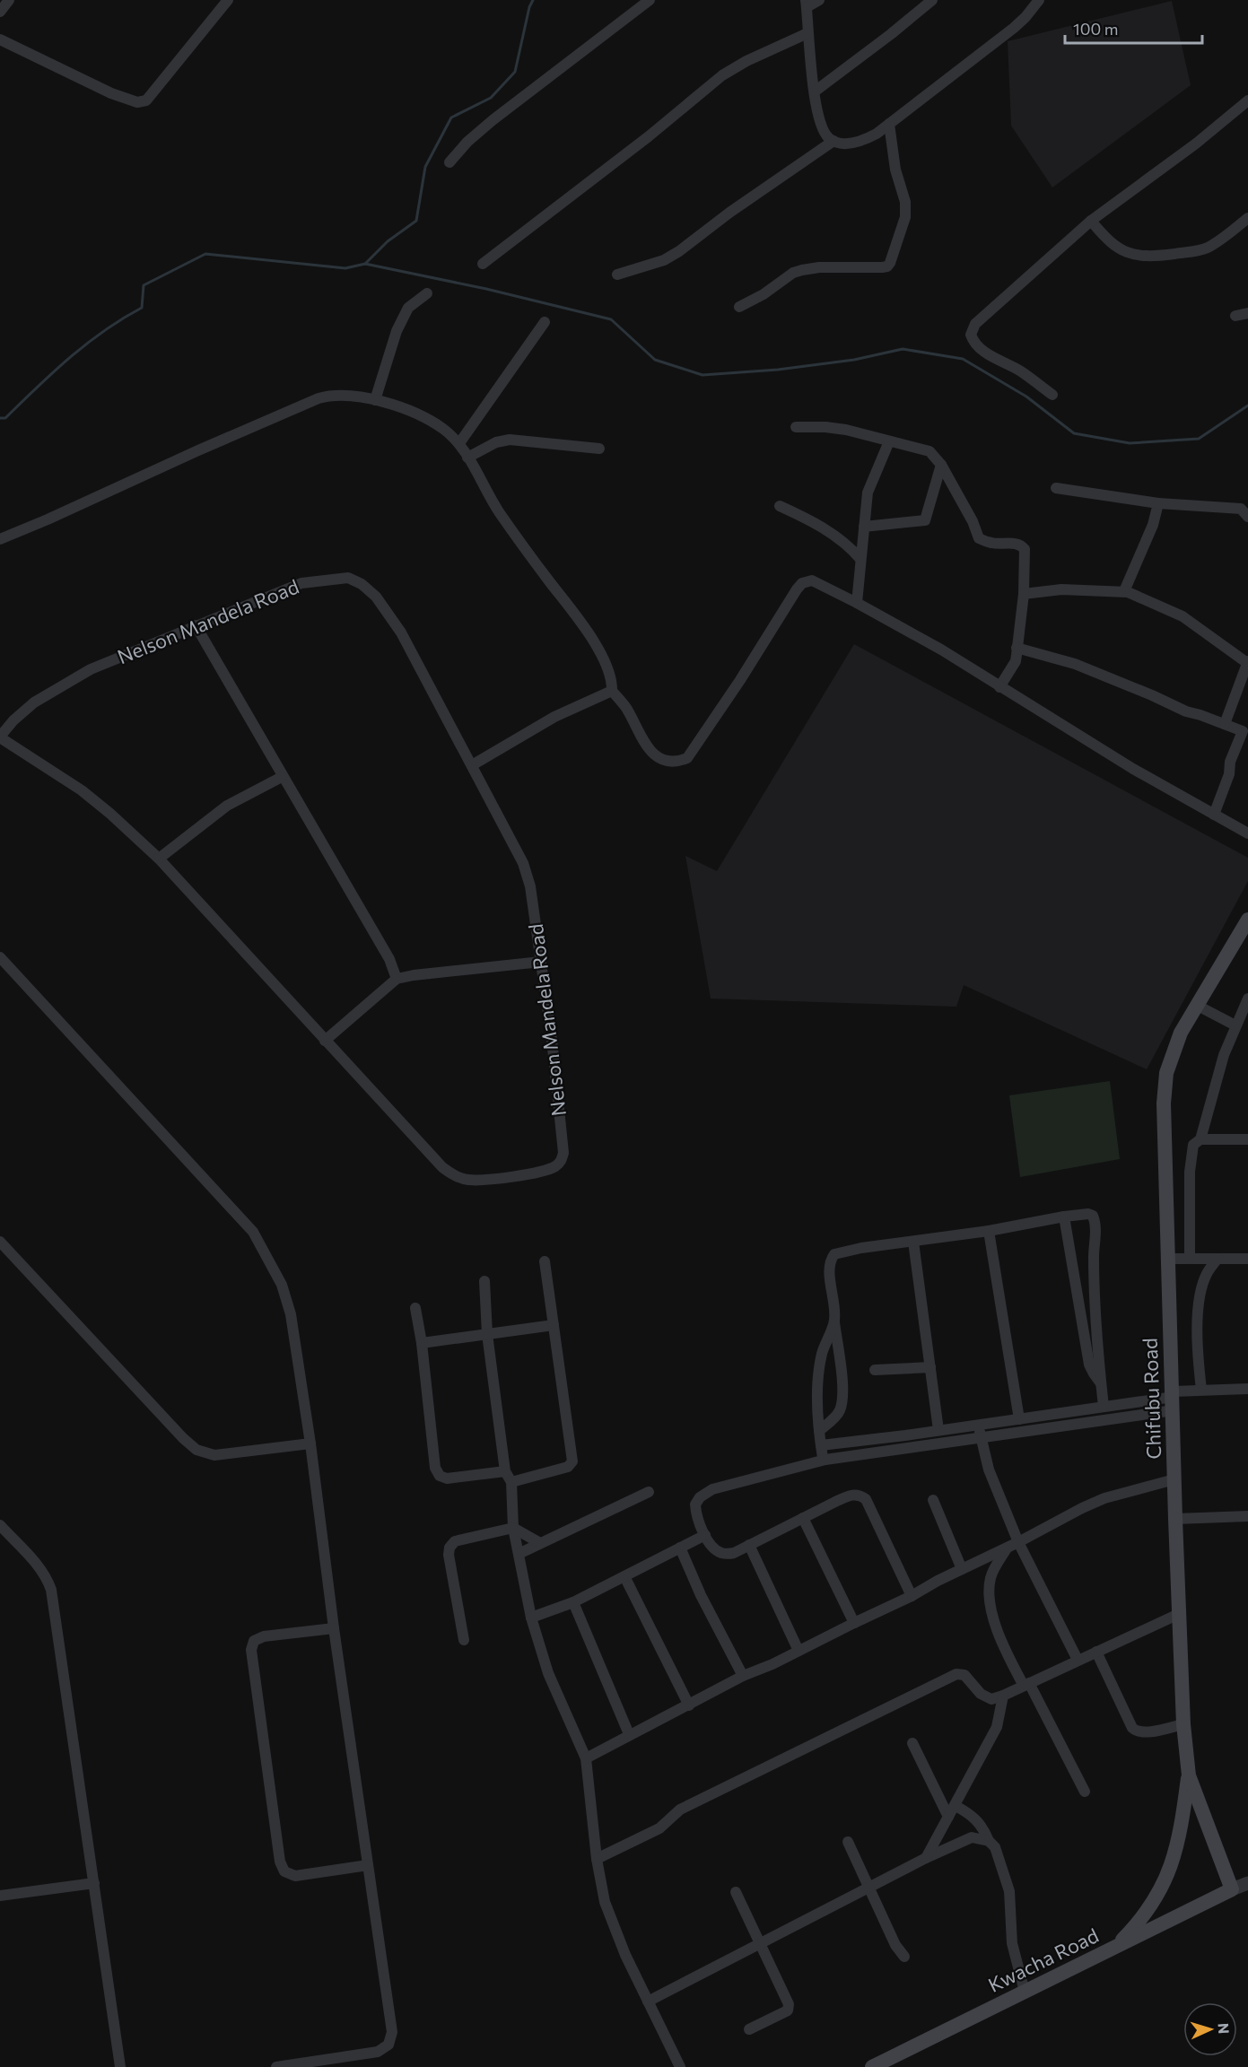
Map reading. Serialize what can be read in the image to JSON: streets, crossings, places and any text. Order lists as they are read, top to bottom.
{
  "streets": {
    "main road": ["Chifubu Road", "Kwacha Road"],
    "street": ["Nelson Mandela Road"]
  },
  "crossings": [
    ["Chifubu Road", "Kwacha Road"]
  ],
  "scale_bar": "100 m",
  "north": "right"
}
